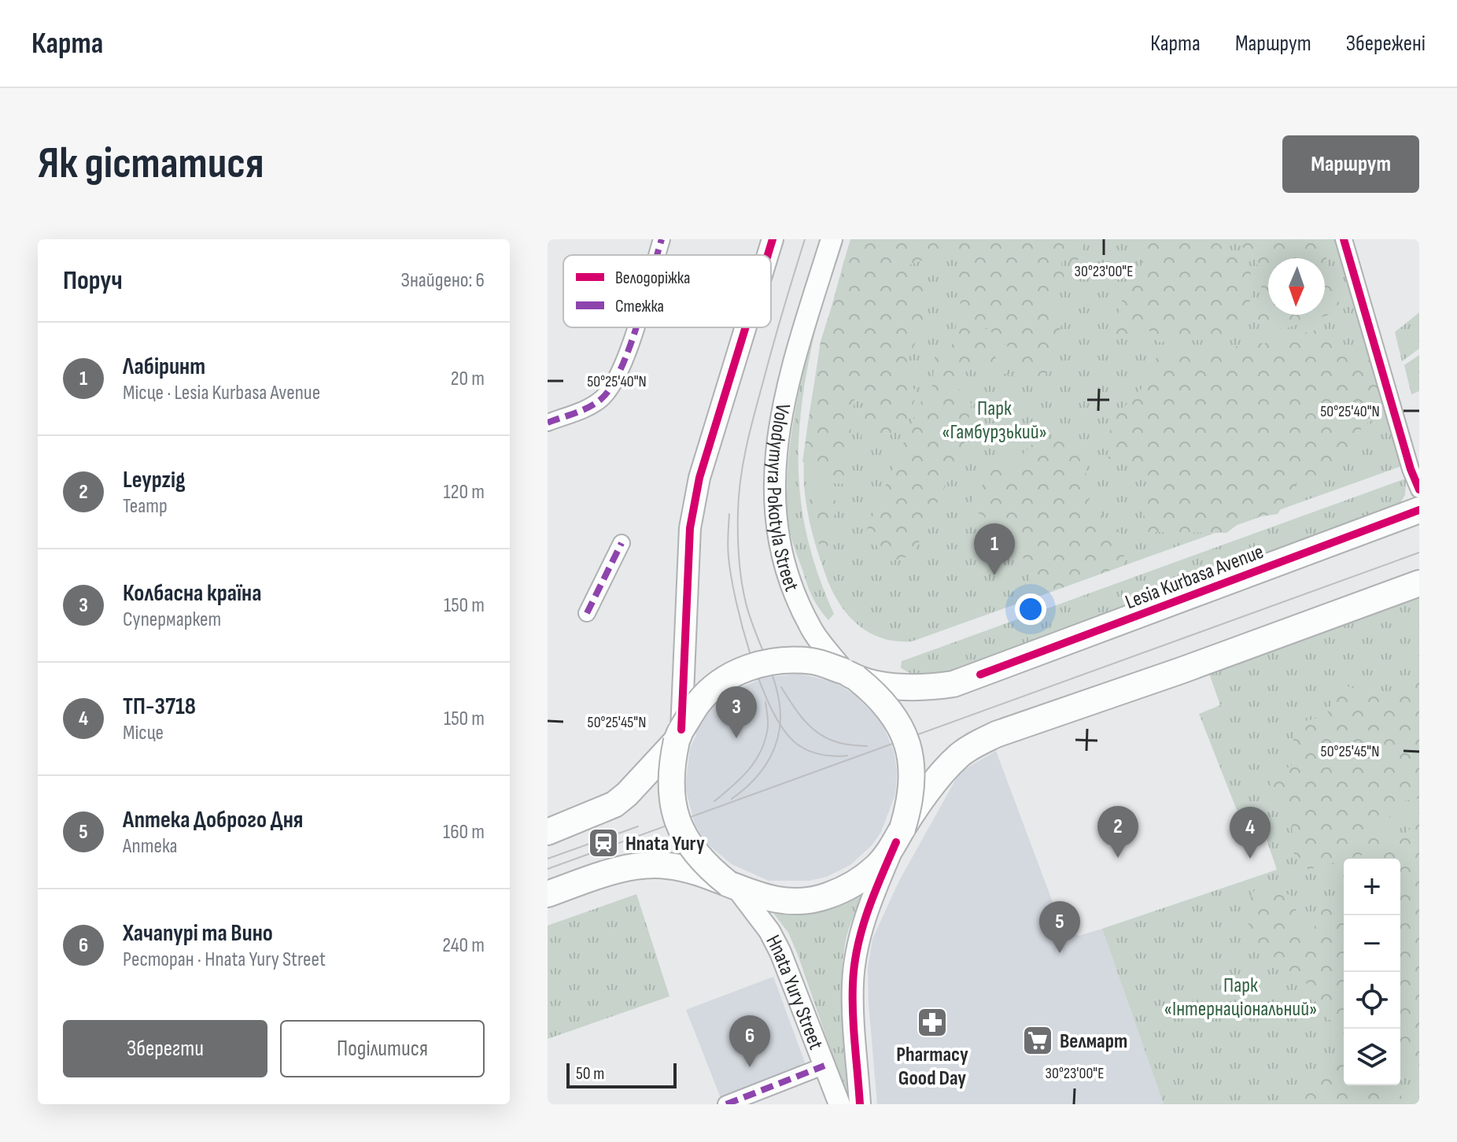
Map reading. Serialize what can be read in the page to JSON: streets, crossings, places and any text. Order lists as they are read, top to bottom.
{
  "streets": {
    "main road": ["Lesia Kurbasa Avenue"],
    "street": ["Volodymyra Pokotyla Street", "Hnata Yury Street"]
  },
  "crossings": [
    ["Volodymyra Pokotyla Street", "Lesia Kurbasa Avenue"]
  ],
  "parks": ["Парк «Гамбурзький»", "Парк «Інтернаціональний»"],
  "places": {
    "station": ["Hnata Yury"],
    "pharmacy": ["Pharmacy Good Day"],
    "supermarket": ["Велмарт"]
  },
  "legend": ["Велодоріжка", "Стежка"],
  "scale_bar": "50 m",
  "north": "bottom",
  "page": {
    "header": "Карта",
    "nav": ["Карта", "Маршрут", "Збережені"],
    "buttons": [
      "Маршрут",
      ["Зберегти", "Поділитися"]
    ],
    "title": "Як дістатися",
    "heading": ["Поруч", "Знайдено: 6"],
    "list": [
      {
        "mark": "1",
        "name": "Лабіринт",
        "note": "Місце · Lesia Kurbasa Avenue",
        "value": "20 m"
      },
      {
        "mark": "2",
        "name": "Leypzig",
        "note": "Театр",
        "value": "120 m"
      },
      {
        "mark": "3",
        "name": "Колбасна країна",
        "note": "Супермаркет",
        "value": "150 m"
      },
      {
        "mark": "4",
        "name": "ТП-3718",
        "note": "Місце",
        "value": "150 m"
      },
      {
        "mark": "5",
        "name": "Аптека Доброго Дня",
        "note": "Аптека",
        "value": "160 m"
      },
      {
        "mark": "6",
        "name": "Хачапурі та Вино",
        "note": "Ресторан · Hnata Yury Street",
        "value": "240 m"
      }
    ],
    "pins": [
      "1",
      "3",
      "2",
      "4",
      "5",
      "6"
    ],
    "map_buttons": ["+", "−"],
    "scale": "50 m"
  },
  "coordinates": ["30°23'00\"E", "50°25'40\"N", "50°25'45\"N"]
}
